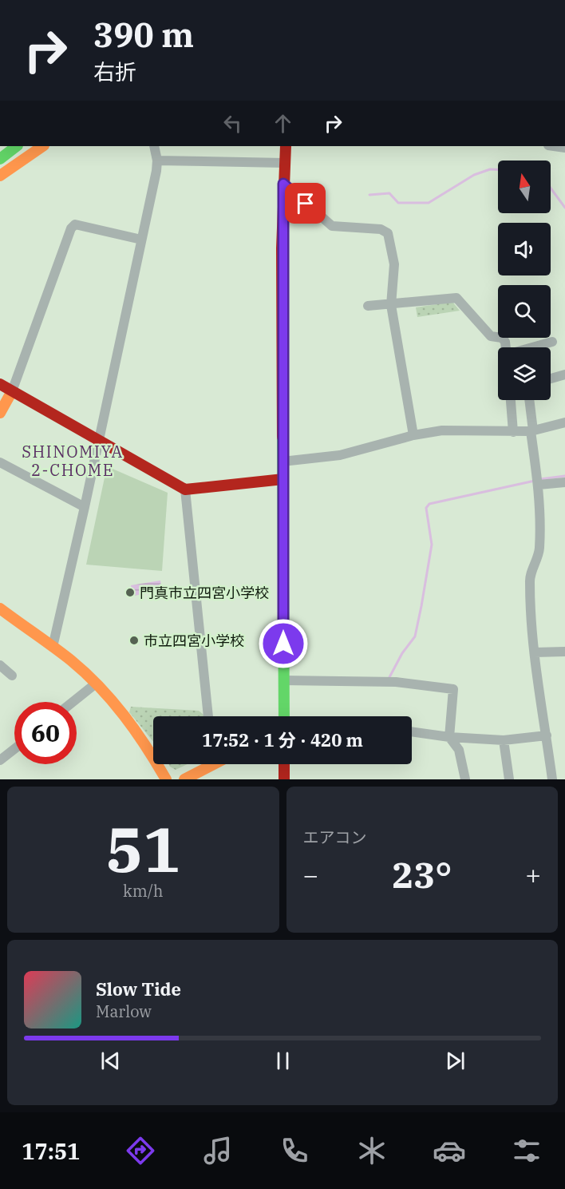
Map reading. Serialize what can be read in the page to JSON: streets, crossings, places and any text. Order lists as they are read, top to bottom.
{
  "districts": ["SHINOMIYA 2-CHOME"],
  "places": ["門真市立四宮小学校", "市立四宮小学校"],
  "north": "top",
  "page": {
    "turn": ["390 m", "右折"],
    "limit": "60",
    "trip": "17:52 · 1 分 · 420 m",
    "tile": [
      ["51", "km/h"],
      "エアコン"
    ],
    "heat": ["−", "23°", "+"],
    "song": ["Slow Tide", "Marlow"],
    "tabs": "17:51"
  }
}
